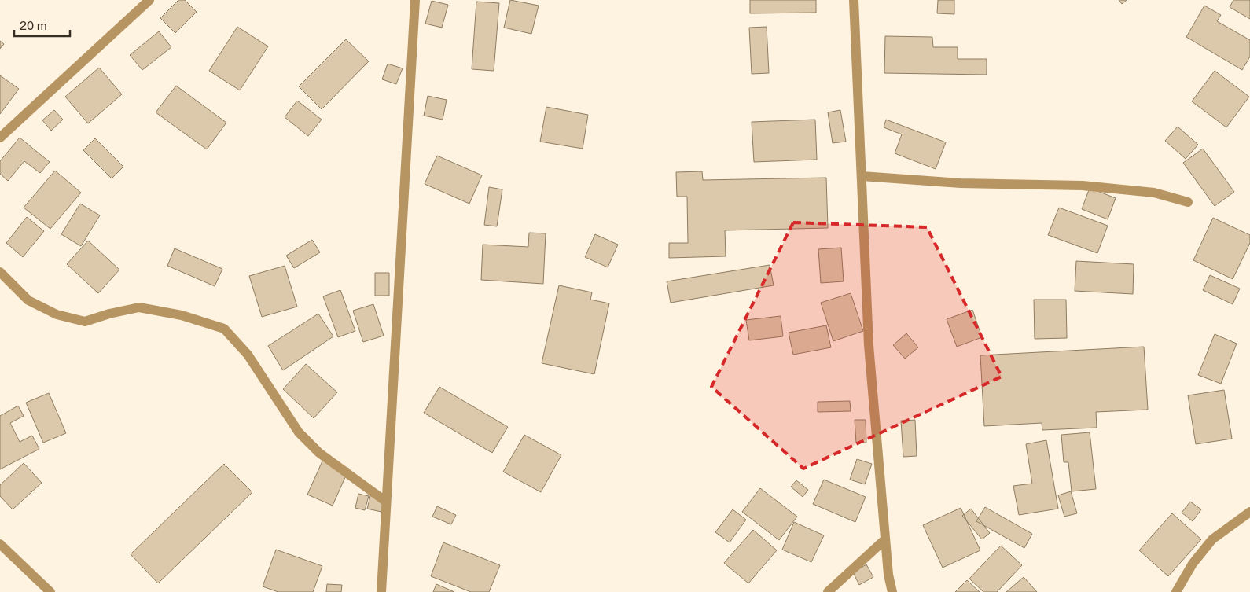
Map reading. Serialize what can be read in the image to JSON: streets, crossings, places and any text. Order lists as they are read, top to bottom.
{
  "scale_bar": "20 m"
}
